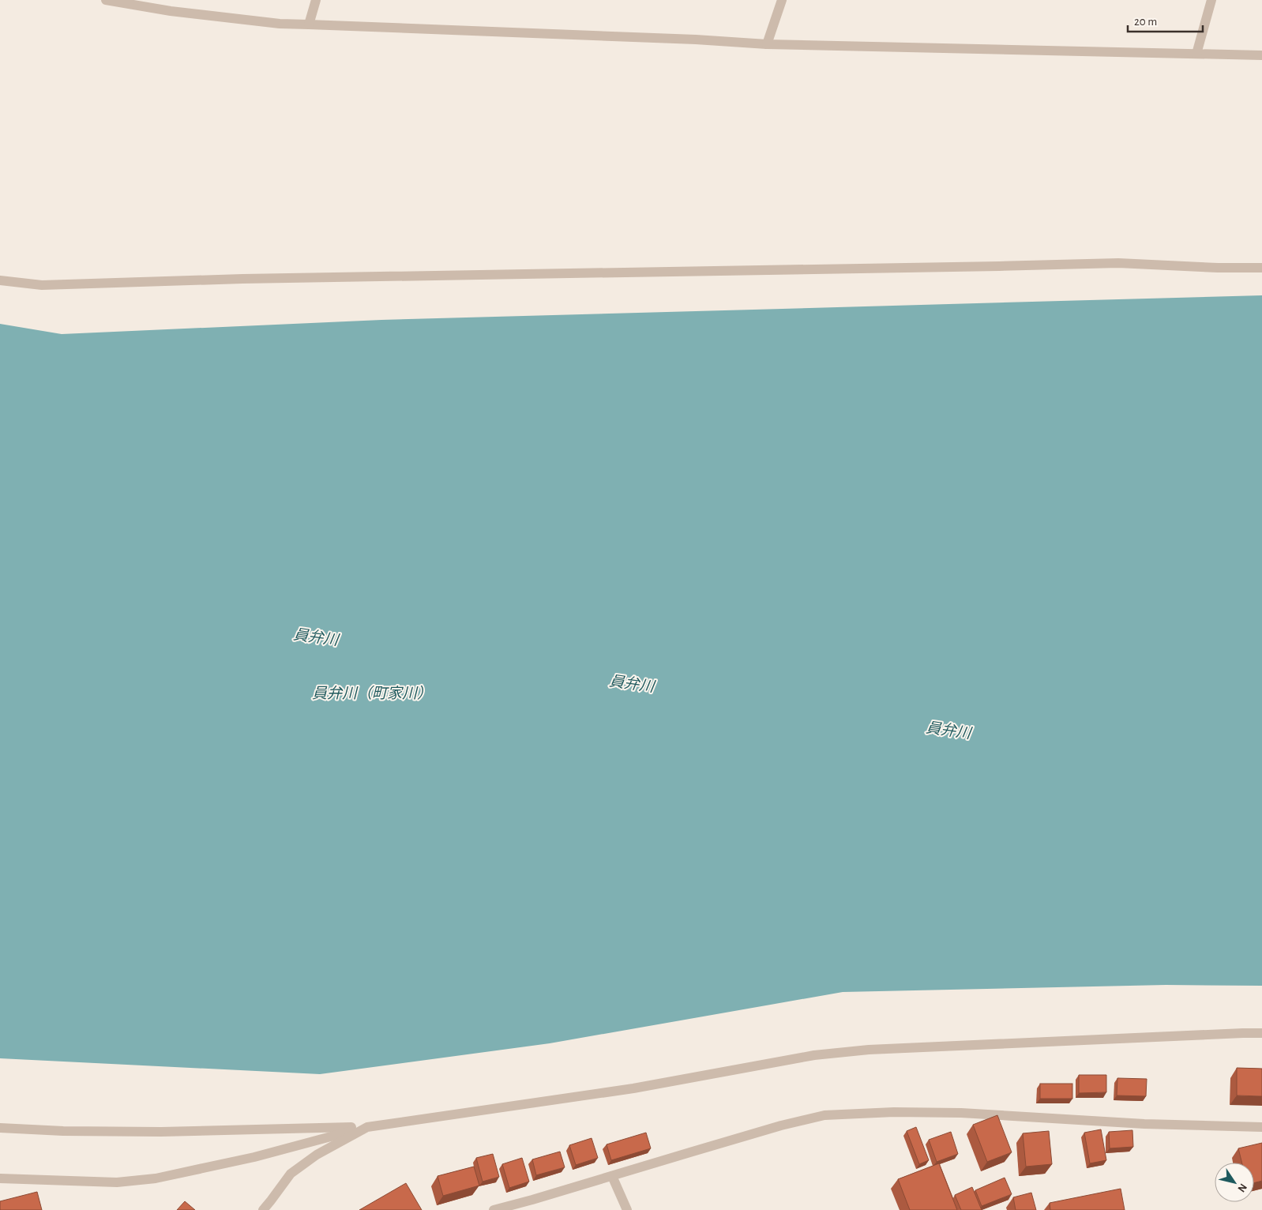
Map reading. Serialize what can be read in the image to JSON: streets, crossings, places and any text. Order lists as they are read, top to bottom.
{
  "water": ["員弁川", "員弁川（町家川）"],
  "scale_bar": "20 m",
  "north": "bottom right"
}
